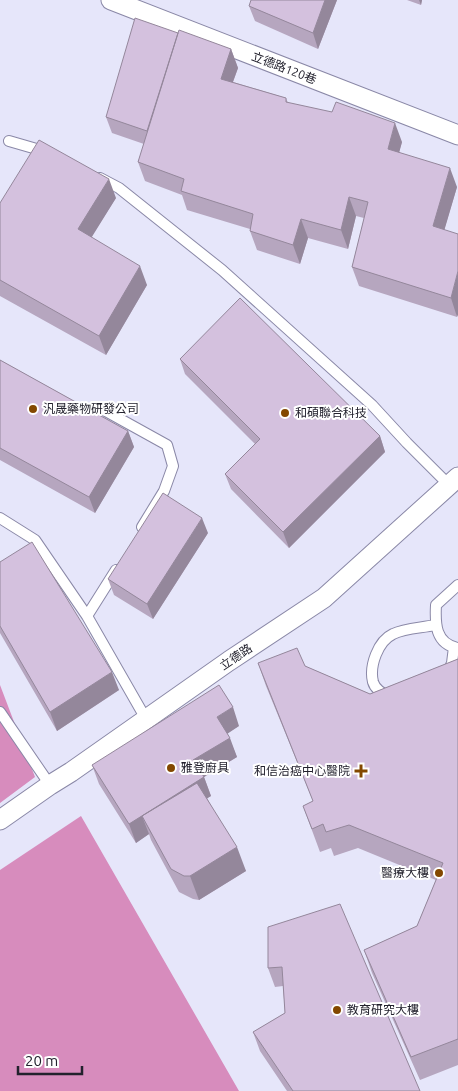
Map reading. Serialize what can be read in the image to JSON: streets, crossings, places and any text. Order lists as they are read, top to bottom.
{
  "streets": {
    "street": ["立德路120巷", "立德路"]
  },
  "places": {
    "other": [
      "汎晟藥物研發公司",
      "和碩聯合科技",
      "雅登廚具",
      "醫療大樓",
      "教育研究大樓"
    ],
    "health": ["和信治癌中心醫院"]
  },
  "scale_bar": "20 m"
}
